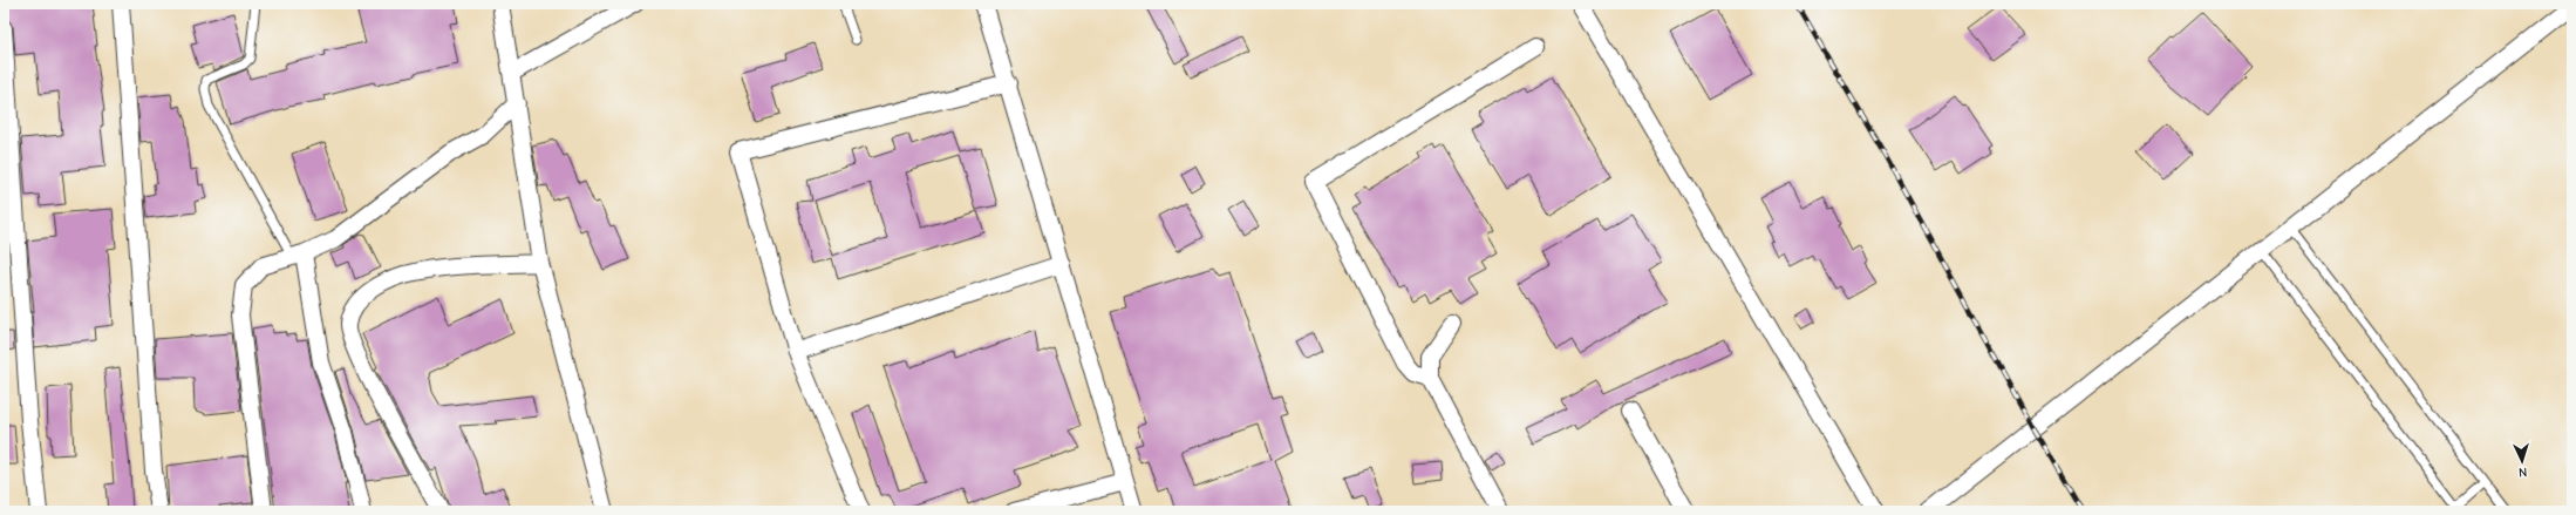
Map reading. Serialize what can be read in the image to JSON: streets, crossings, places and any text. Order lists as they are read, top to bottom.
{
  "north": "bottom"
}
